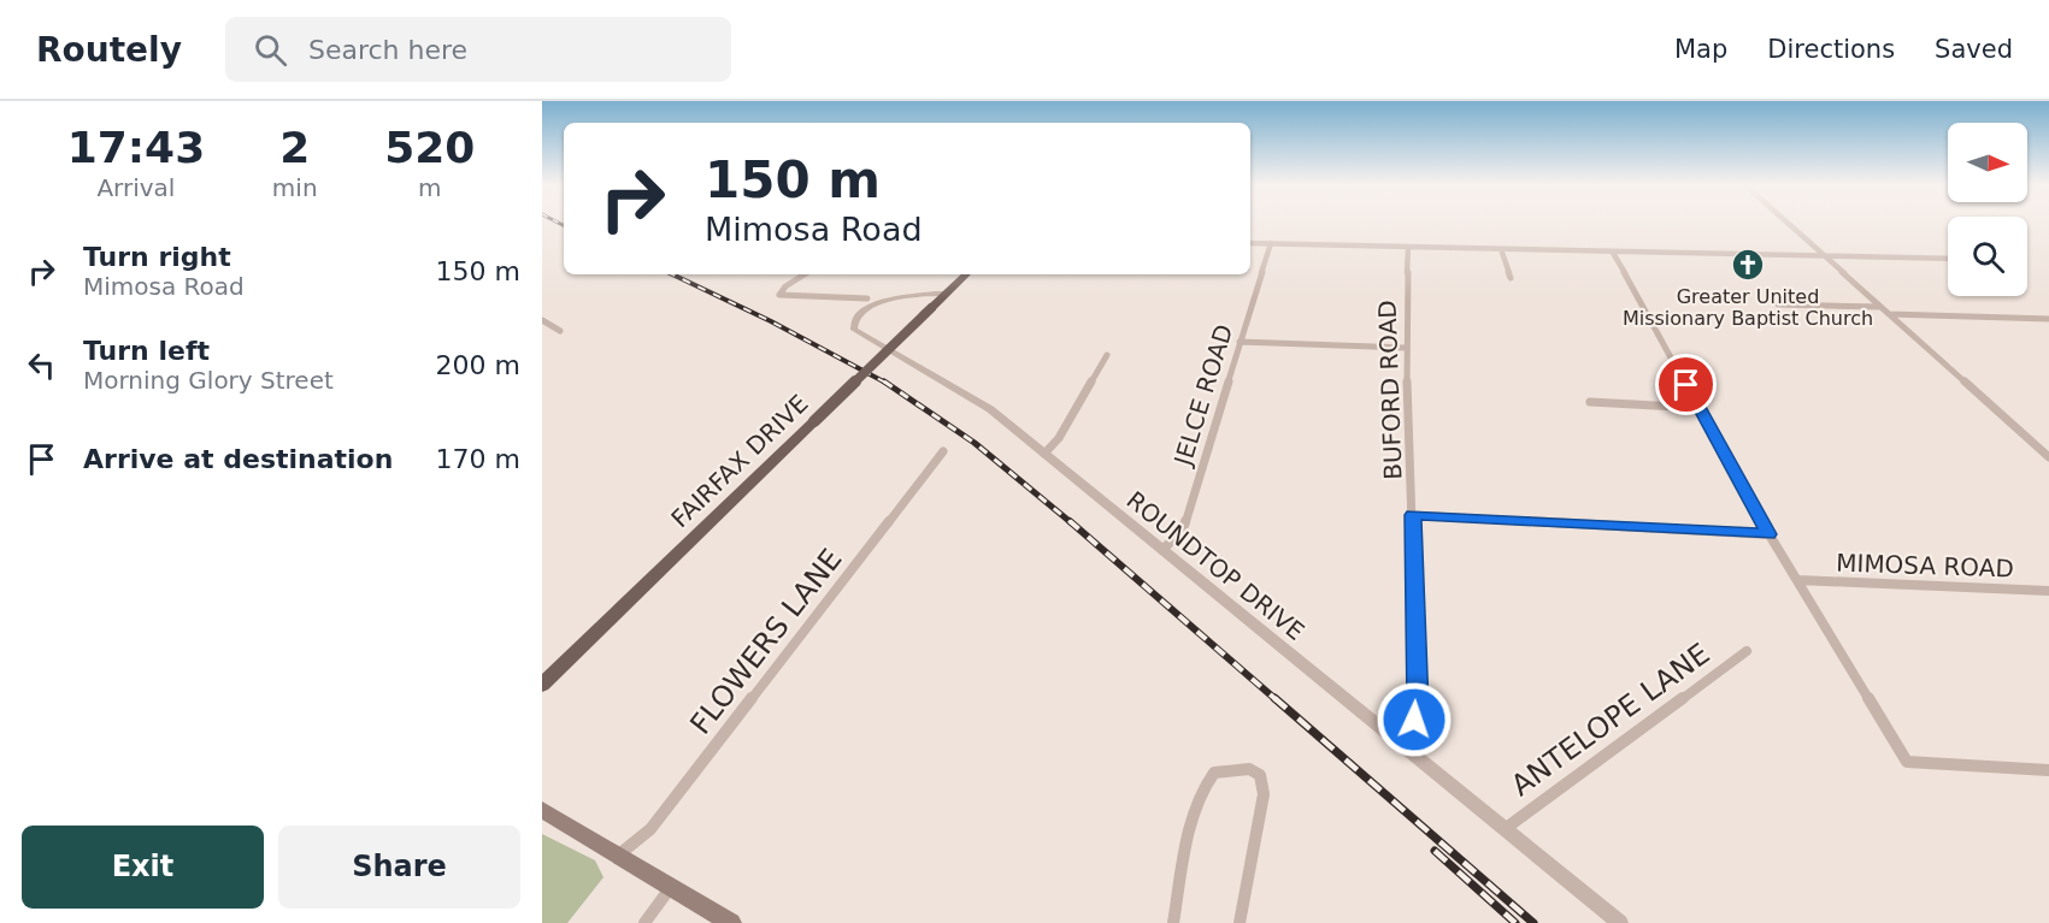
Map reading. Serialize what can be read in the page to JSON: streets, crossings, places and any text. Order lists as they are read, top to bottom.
{
  "streets": {
    "main road": ["FAIRFAX DRIVE"],
    "street": [
      "BUFORD ROAD",
      "JELCE ROAD",
      "ROUNDTOP DRIVE",
      "MIMOSA ROAD",
      "FLOWERS LANE",
      "ANTELOPE LANE"
    ]
  },
  "crossings": [
    ["BUFORD ROAD", "ROUNDTOP DRIVE"],
    ["JELCE ROAD", "ROUNDTOP DRIVE"],
    ["FAIRFAX DRIVE", "ROUNDTOP DRIVE"],
    ["ROUNDTOP DRIVE", "ANTELOPE LANE"]
  ],
  "places": {
    "church": ["Greater United Missionary Baptist Church"]
  },
  "north": "right",
  "page": {
    "header": "Routely",
    "search": "Search here",
    "nav": ["Map", "Directions", "Saved"],
    "eta": [
      "17:43",
      "Arrival",
      "2",
      "min",
      "520",
      "m"
    ],
    "turn": ["150 m", "Mimosa Road"],
    "list": [
      {
        "name": "Turn right",
        "note": "Mimosa Road",
        "value": "150 m"
      },
      {
        "name": "Turn left",
        "note": "Morning Glory Street",
        "value": "200 m"
      },
      {
        "name": "Arrive at destination",
        "value": "170 m"
      }
    ],
    "buttons": ["Exit", "Share"]
  }
}
